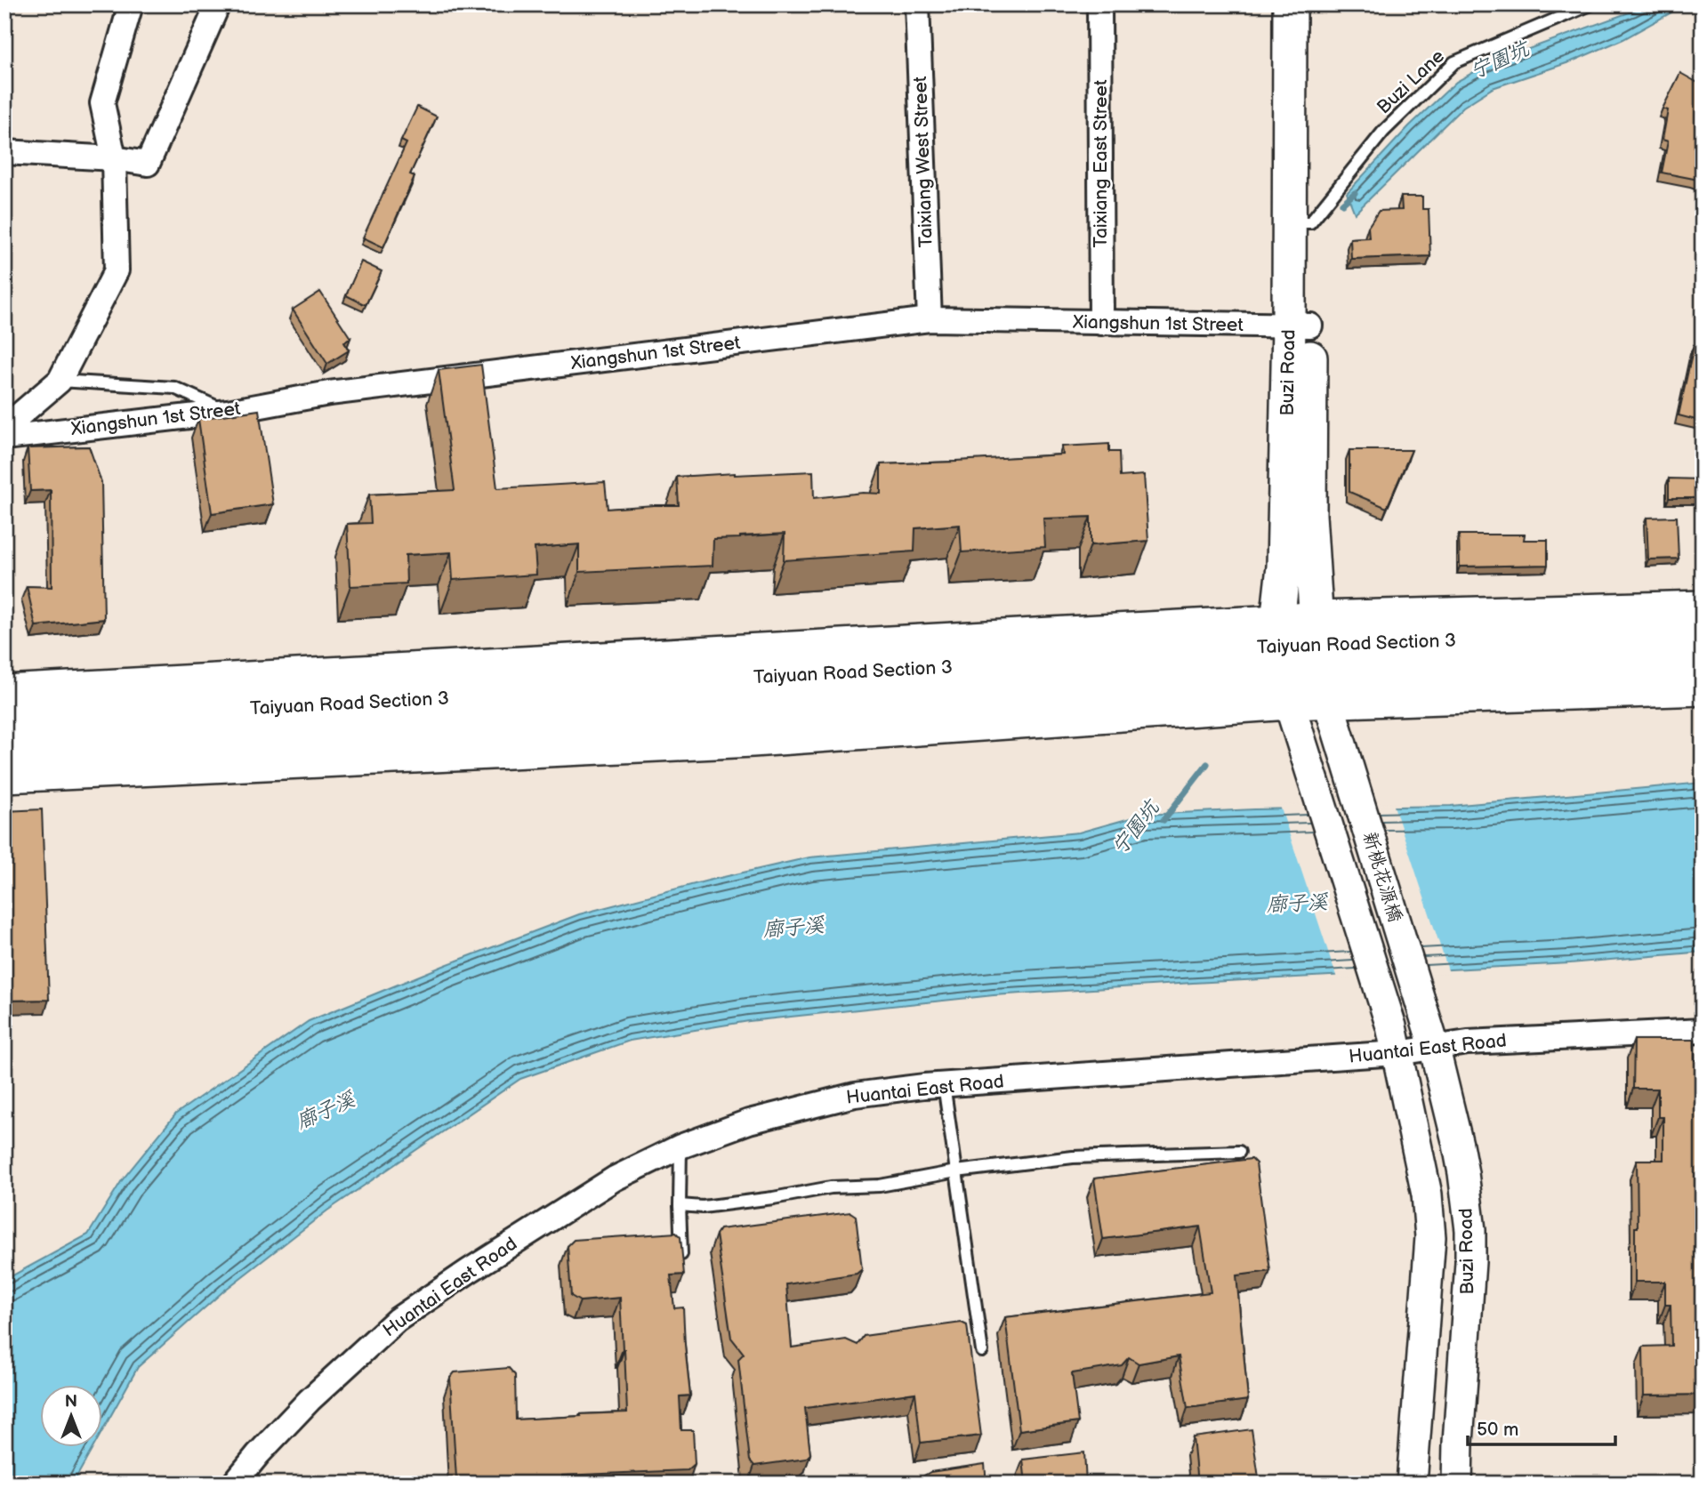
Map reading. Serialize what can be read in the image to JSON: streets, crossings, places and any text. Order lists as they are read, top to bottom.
{
  "streets": {
    "main road": ["Buzi Road", "Taiyuan Road Section 3"],
    "street": [
      "Taixiang West Street",
      "Taixiang East Street",
      "Xiangshun 1st Street",
      "新桃花源橋",
      "Huantai East Road"
    ],
    "lane": ["Buzi Lane"]
  },
  "crossings": [
    ["Buzi Lane", "Buzi Road"],
    ["Taixiang West Street", "Xiangshun 1st Street"],
    ["Taixiang East Street", "Xiangshun 1st Street"],
    ["Xiangshun 1st Street", "Buzi Road"],
    ["Buzi Road", "Taiyuan Road Section 3"],
    ["Buzi Road", "新桃花源橋"],
    ["Buzi Road", "Huantai East Road"],
    ["Taiyuan Road Section 3", "新桃花源橋"],
    ["新桃花源橋", "Huantai East Road"]
  ],
  "water": ["宁園坑", "廍子溪"],
  "scale_bar": "50 m",
  "north": "top"
}
